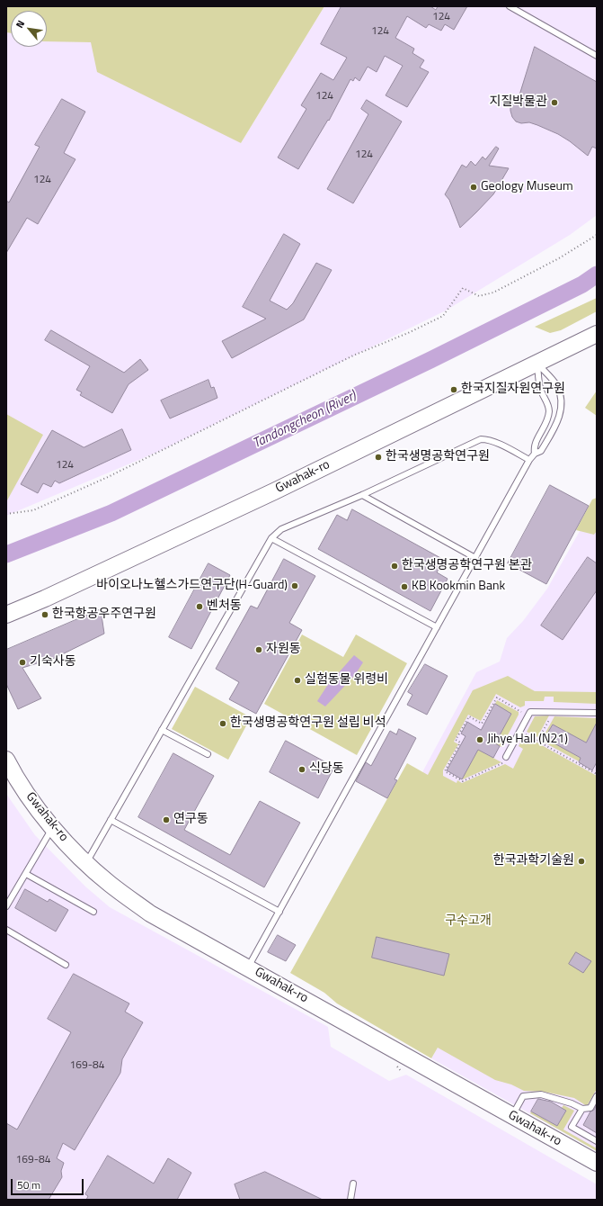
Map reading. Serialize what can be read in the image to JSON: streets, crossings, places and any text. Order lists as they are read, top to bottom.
{
  "streets": {
    "street": ["Gwahak-ro"]
  },
  "water": ["Tandongcheon (River)"],
  "parks": ["구수고개"],
  "places": [
    "지질박물관",
    "Geology Museum",
    "한국지질자원연구원",
    "한국생명공학연구원",
    "한국생명공학연구원 본관",
    "바이오나노헬스가드연구단(H-Guard)",
    "KB Kookmin Bank",
    "벤처동",
    "한국항공우주연구원",
    "자원동",
    "기숙사동",
    "실험동물 위령비",
    "한국생명공학연구원 설립 비석",
    "Jihye Hall (N21)",
    "식당동",
    "연구동",
    "한국과학기술원"
  ],
  "house_numbers": [
    "124",
    "124",
    "124",
    "124",
    "124",
    "124",
    "169-84",
    "169-84"
  ],
  "scale_bar": "50 m",
  "north": "top left"
}
